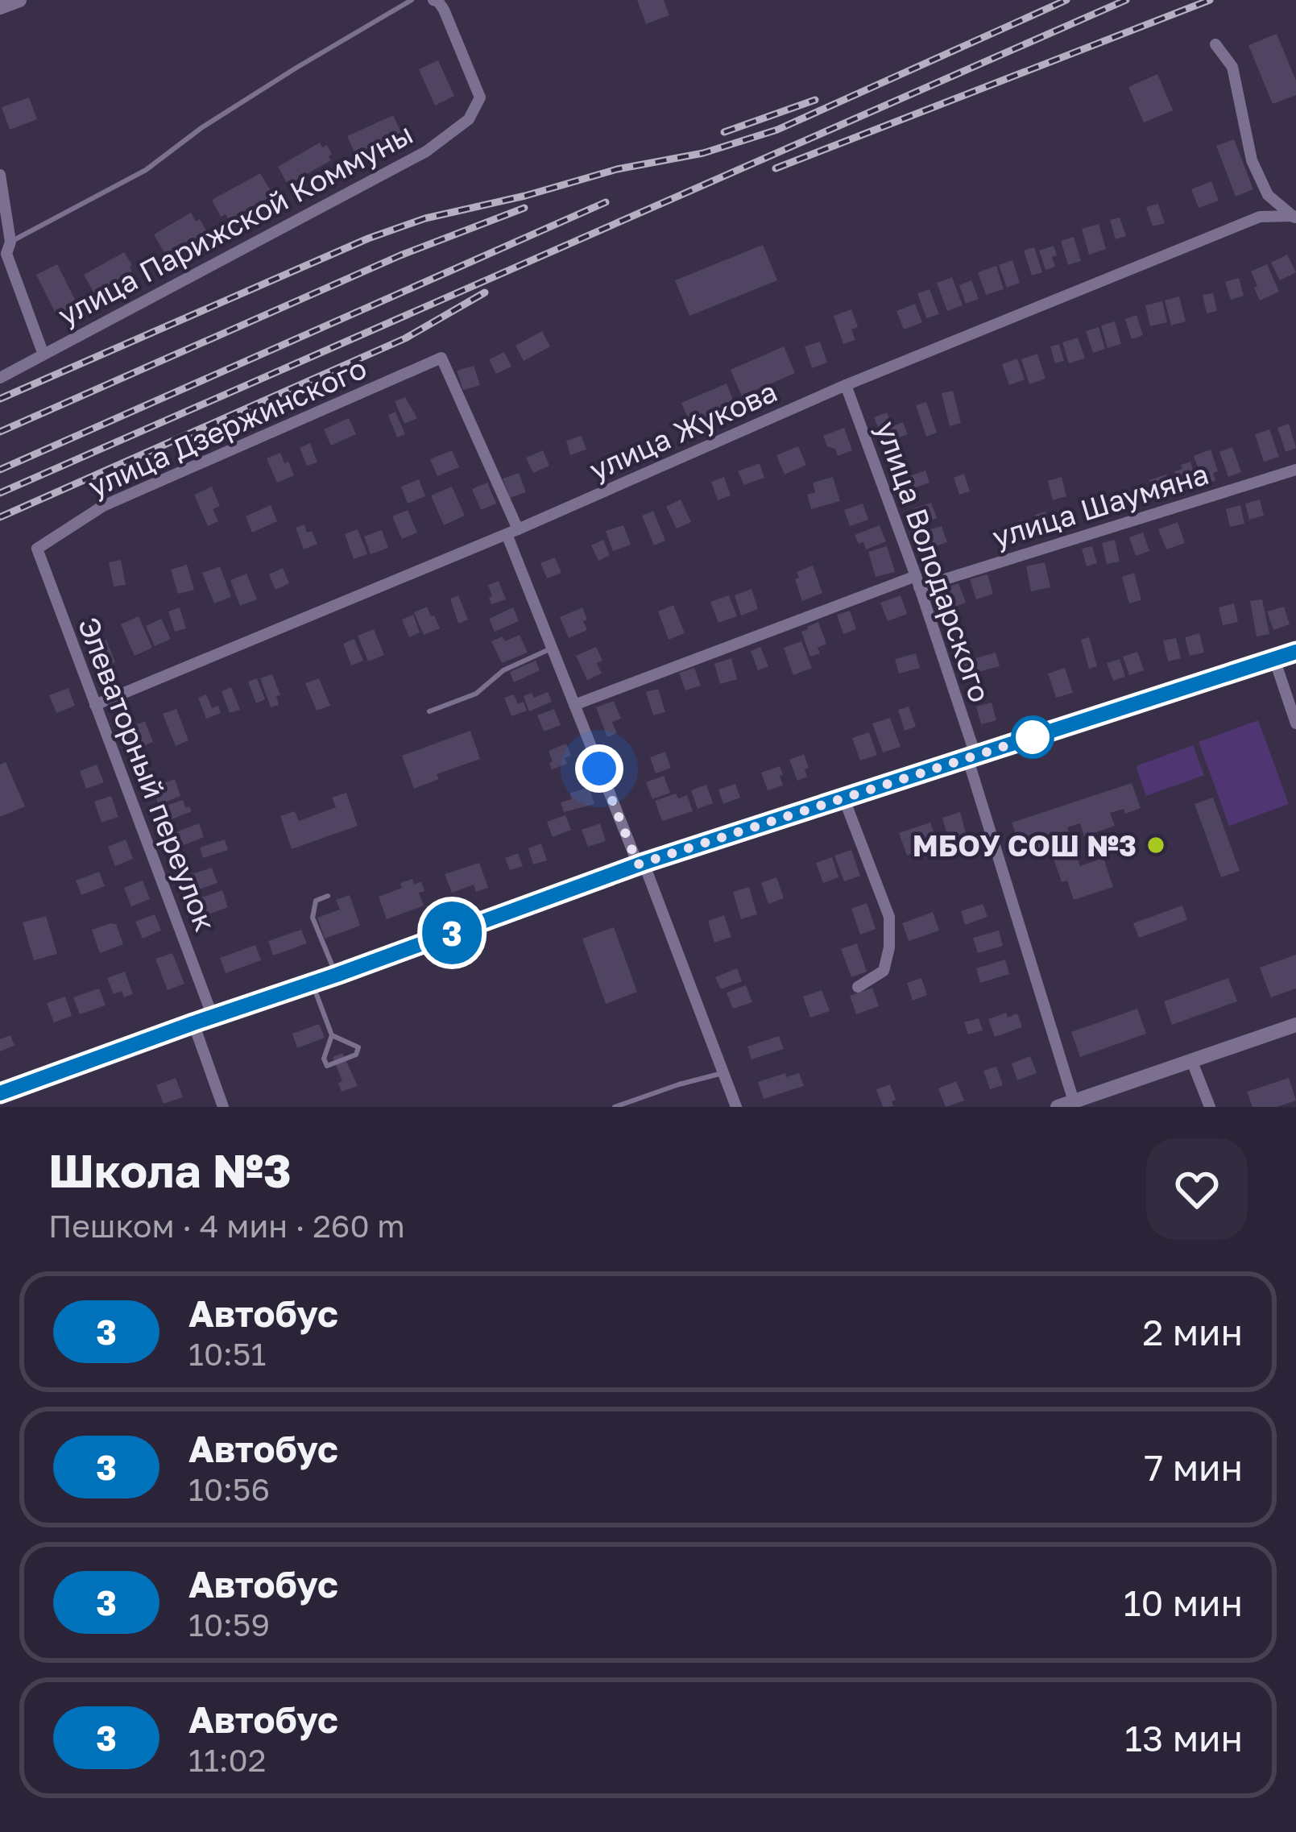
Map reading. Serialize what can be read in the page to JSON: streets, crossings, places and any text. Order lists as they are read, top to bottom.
{
  "streets": {
    "street": [
      "улица Парижской Коммуны",
      "улица Дзержинского",
      "улица Жукова",
      "улица Шаумяна",
      "улица Володарского",
      "Элеваторный переулок"
    ]
  },
  "crossings": [
    ["улица Дзержинского", "улица Жукова"],
    ["улица Дзержинского", "Элеваторный переулок"],
    ["улица Жукова", "улица Володарского"],
    ["улица Жукова", "Элеваторный переулок"],
    ["улица Шаумяна", "улица Володарского"]
  ],
  "places": ["МБОУ СОШ №3"],
  "lines": ["bus line 3"],
  "page": {
    "on_map": "3",
    "heading": ["Школа №3", "Пешком · 4 мин · 260 m"],
    "list": [
      {
        "mark": "3",
        "name": "Автобус",
        "note": "10:51",
        "value": "2 мин"
      },
      {
        "mark": "3",
        "name": "Автобус",
        "note": "10:56",
        "value": "7 мин"
      },
      {
        "mark": "3",
        "name": "Автобус",
        "note": "10:59",
        "value": "10 мин"
      },
      {
        "mark": "3",
        "name": "Автобус",
        "note": "11:02",
        "value": "13 мин"
      }
    ]
  }
}
